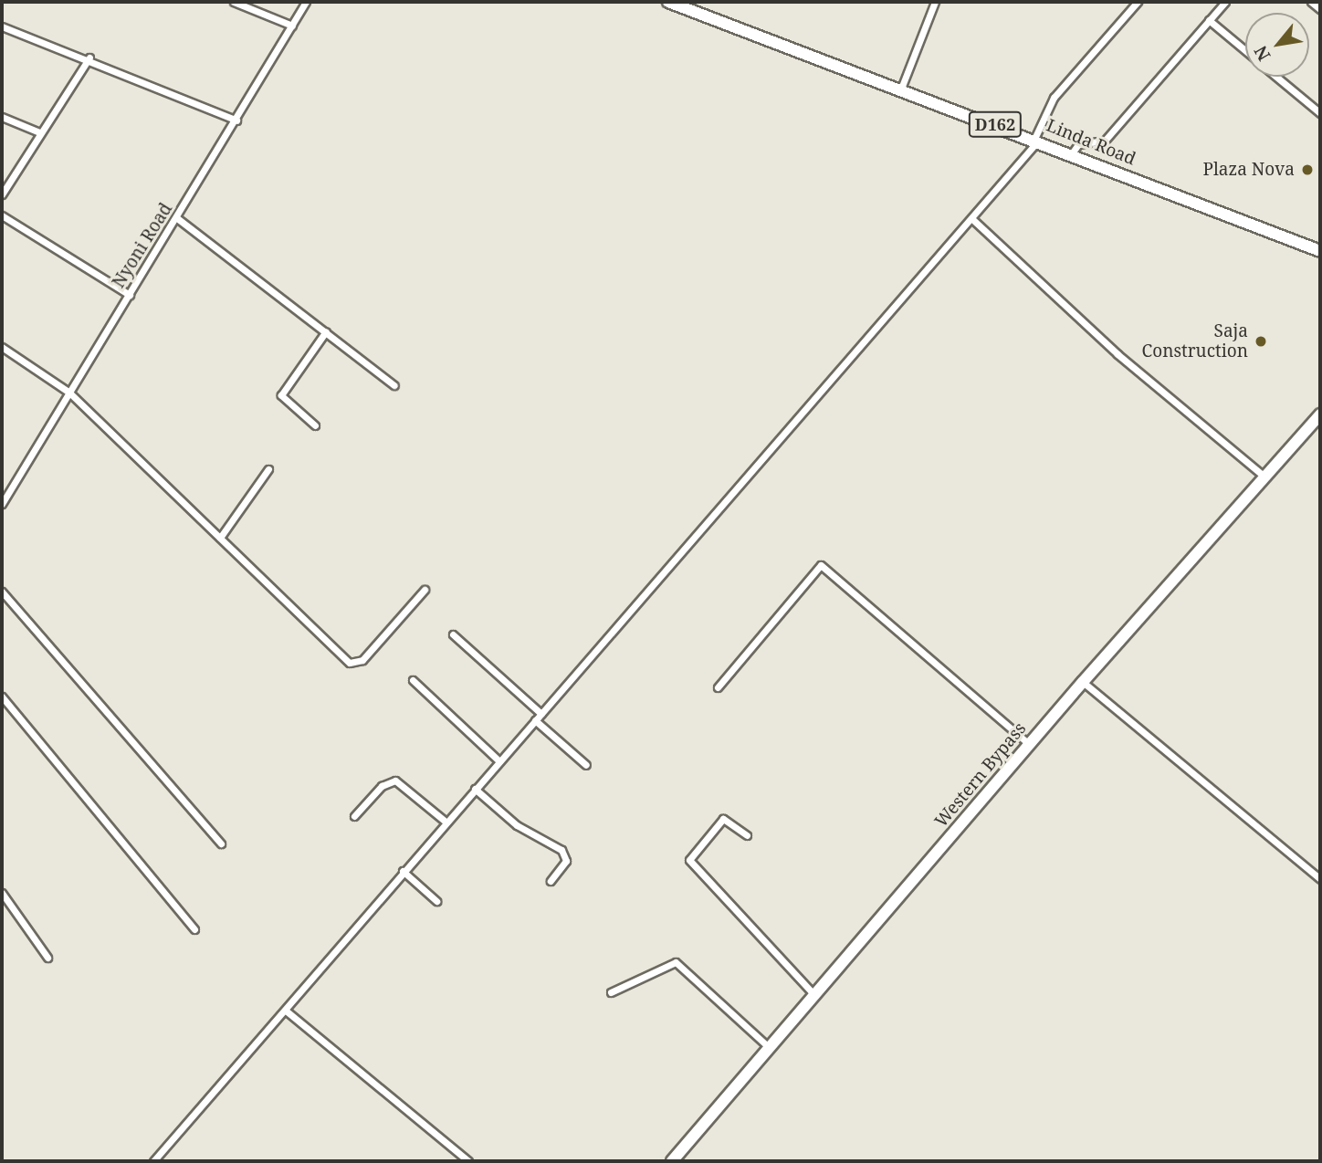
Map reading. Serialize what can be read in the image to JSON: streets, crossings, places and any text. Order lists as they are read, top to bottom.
{
  "streets": {
    "main road": ["D162", "Linda Road", "Western Bypass"],
    "street": ["Nyoni Road"]
  },
  "places": ["Plaza Nova", "Saja Construction"],
  "north": "bottom left"
}
